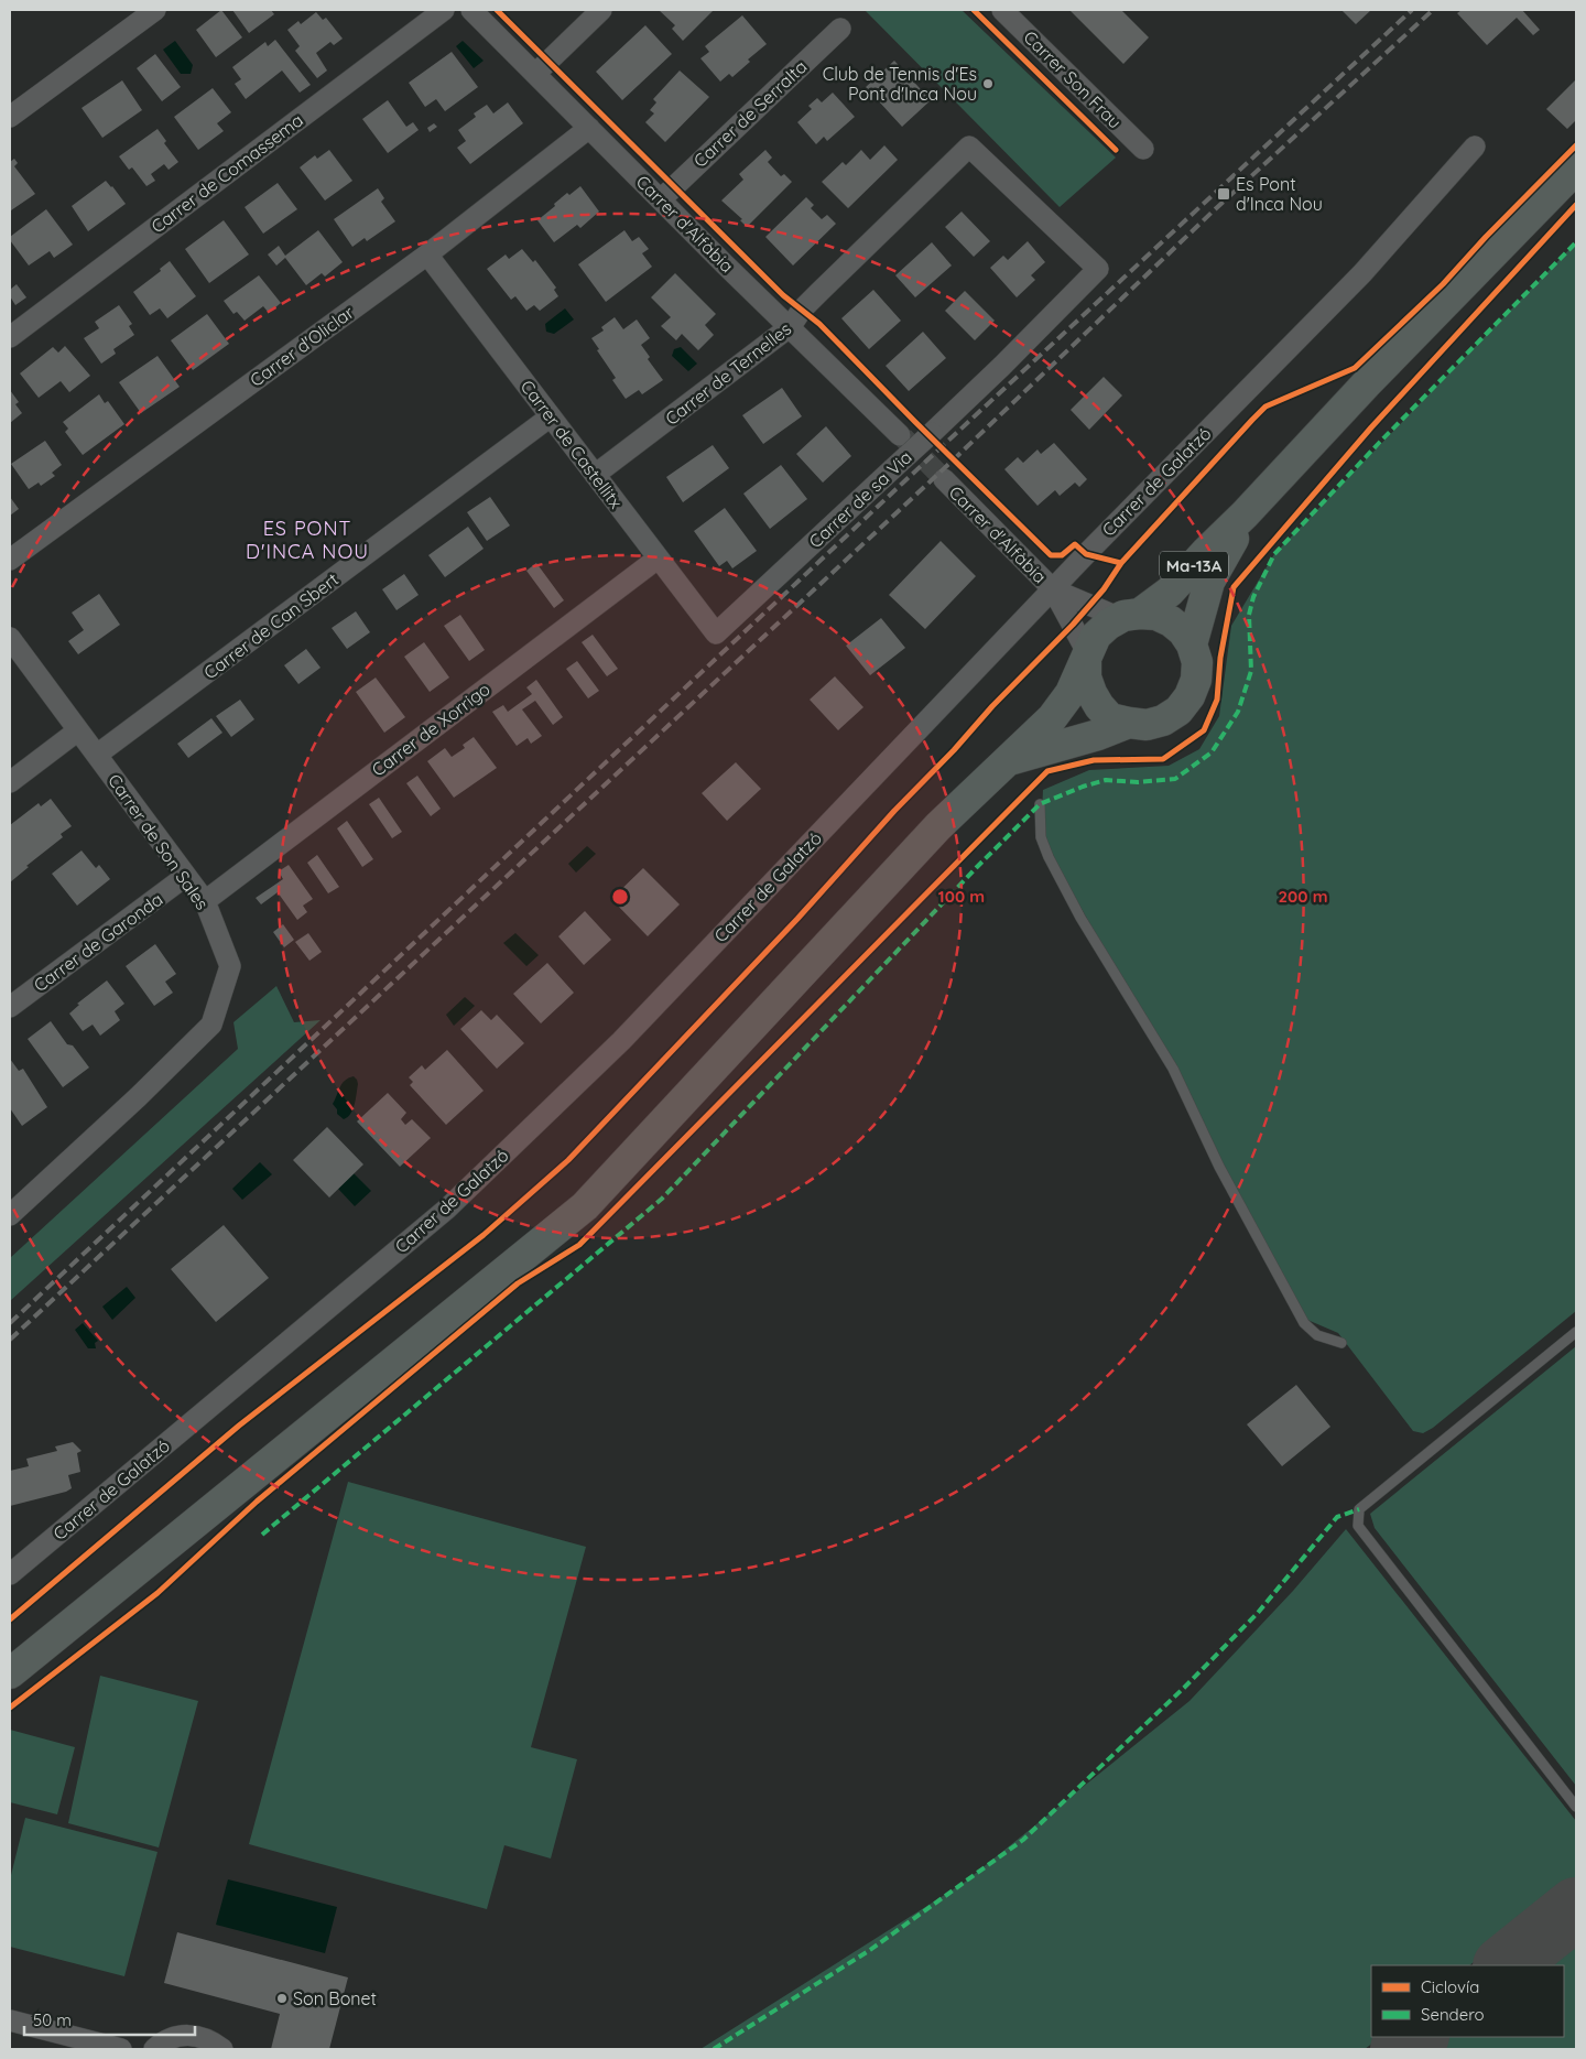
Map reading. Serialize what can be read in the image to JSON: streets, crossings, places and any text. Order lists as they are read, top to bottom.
{
  "streets": {
    "main road": ["Ma-13A"],
    "street": [
      "Carrer Son Frau",
      "Carrer de Serralta",
      "Carrer de Comassema",
      "Carrer d'Alfàbia",
      "Carrer d'Oliclar",
      "Carrer de Ternelles",
      "Carrer de Castellitx",
      "Carrer de Galatzó",
      "Carrer de sa Via",
      "Carrer de Can Sbert",
      "Carrer de Xorrigo",
      "Carrer de Son Sales",
      "Carrer de Garonda"
    ]
  },
  "crossings": [
    ["Carrer de Serralta", "Carrer d'Alfàbia"],
    ["Carrer d'Alfàbia", "Carrer d'Oliclar"],
    ["Carrer d'Alfàbia", "Carrer de Ternelles"],
    ["Carrer d'Alfàbia", "Carrer de Galatzó"],
    ["Carrer d'Alfàbia", "Ma-13A"],
    ["Carrer d'Oliclar", "Carrer de Castellitx"],
    ["Carrer de Ternelles", "Carrer de Castellitx"],
    ["Carrer de Ternelles", "Carrer de sa Via"],
    ["Carrer de Castellitx", "Carrer de sa Via"],
    ["Carrer de Castellitx", "Carrer de Can Sbert"],
    ["Carrer de Castellitx", "Carrer de Xorrigo"],
    ["Carrer de Can Sbert", "Carrer de Son Sales"],
    ["Carrer de Xorrigo", "Carrer de Son Sales"],
    ["Carrer de Son Sales", "Carrer de Garonda"]
  ],
  "districts": ["ES PONT D'INCA NOU"],
  "places": {
    "other": ["Club de Tennis d'Es Pont d'Inca Nou", "Son Bonet"],
    "transit": ["Es Pont d'Inca Nou"]
  },
  "legend": ["Ciclovía", "Sendero"],
  "scale_bar": "50 m",
  "rings": ["100 m", "200 m"]
}
